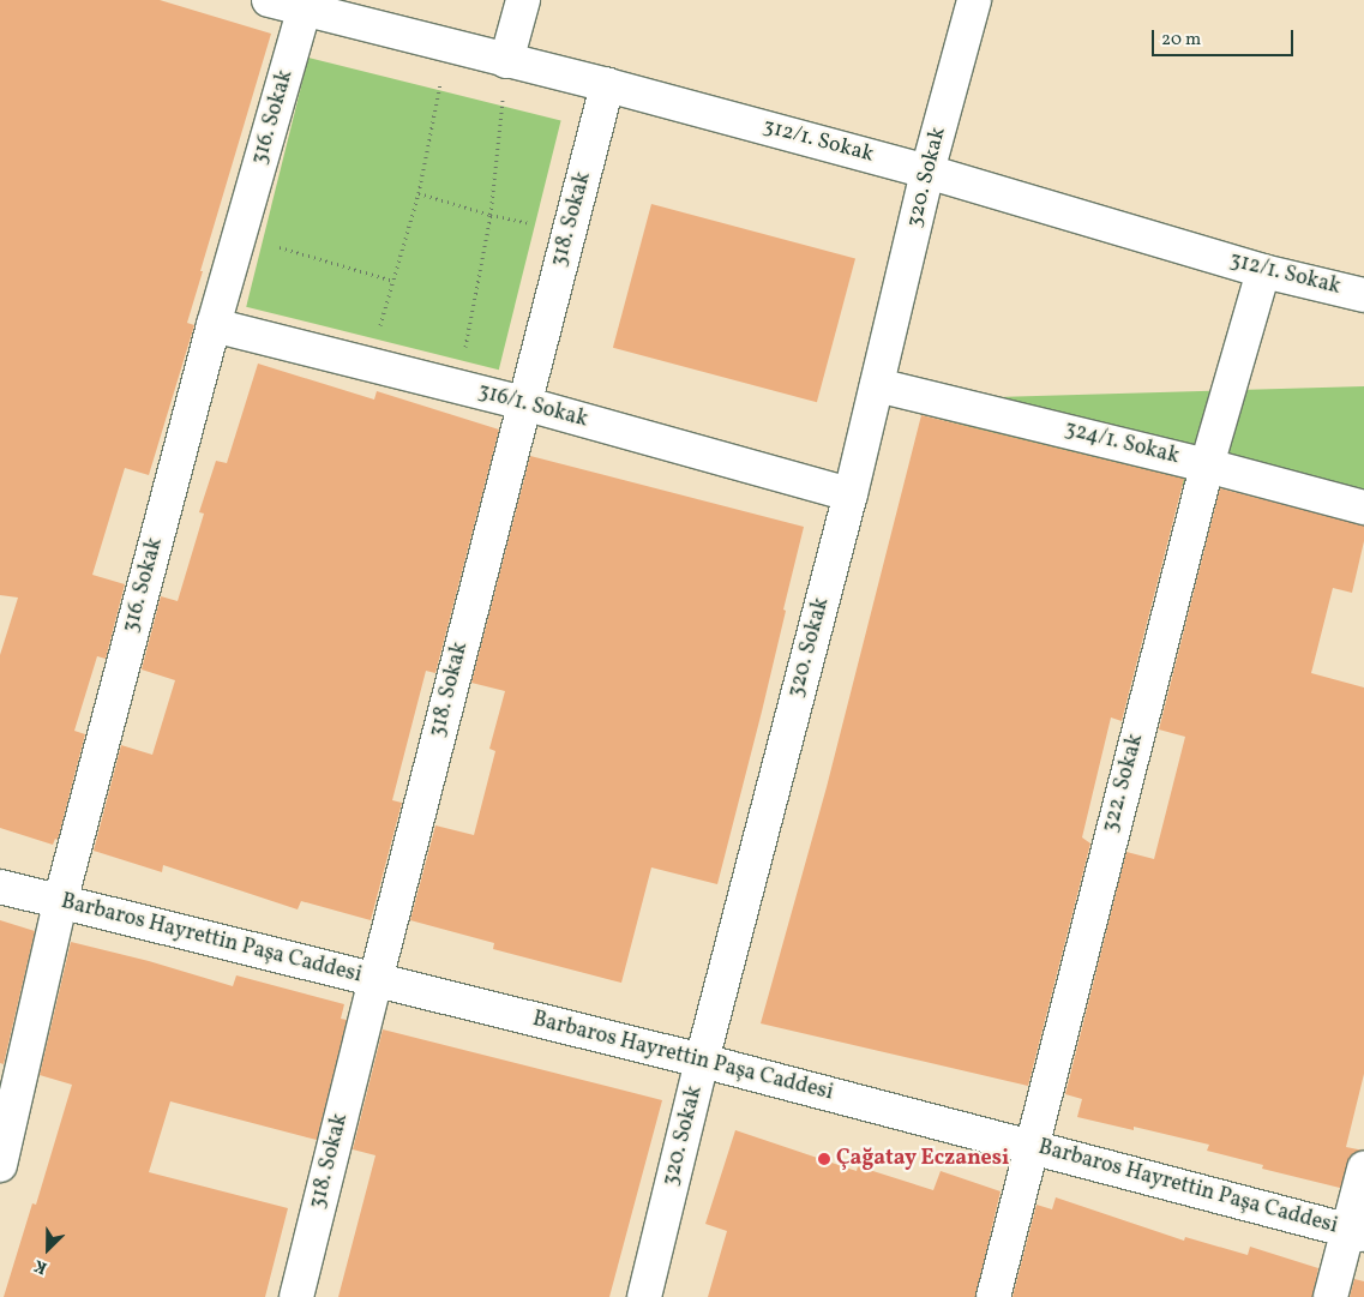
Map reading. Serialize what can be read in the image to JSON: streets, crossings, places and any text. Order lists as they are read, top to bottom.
{
  "streets": {
    "street": [
      "316. Sokak",
      "312/1. Sokak",
      "320. Sokak",
      "318. Sokak",
      "316/1. Sokak",
      "324/1. Sokak",
      "322. Sokak",
      "Barbaros Hayrettin Paşa Caddesi"
    ]
  },
  "crossings": [
    ["316. Sokak", "312/1. Sokak"],
    ["316. Sokak", "316/1. Sokak"],
    ["316. Sokak", "Barbaros Hayrettin Paşa Caddesi"],
    ["312/1. Sokak", "320. Sokak"],
    ["312/1. Sokak", "318. Sokak"],
    ["312/1. Sokak", "322. Sokak"],
    ["320. Sokak", "316/1. Sokak"],
    ["320. Sokak", "324/1. Sokak"],
    ["320. Sokak", "Barbaros Hayrettin Paşa Caddesi"],
    ["318. Sokak", "316/1. Sokak"],
    ["318. Sokak", "Barbaros Hayrettin Paşa Caddesi"],
    ["324/1. Sokak", "322. Sokak"],
    ["322. Sokak", "Barbaros Hayrettin Paşa Caddesi"]
  ],
  "places": ["Çağatay Eczanesi"],
  "scale_bar": "20 m",
  "north": "bottom left"
}
